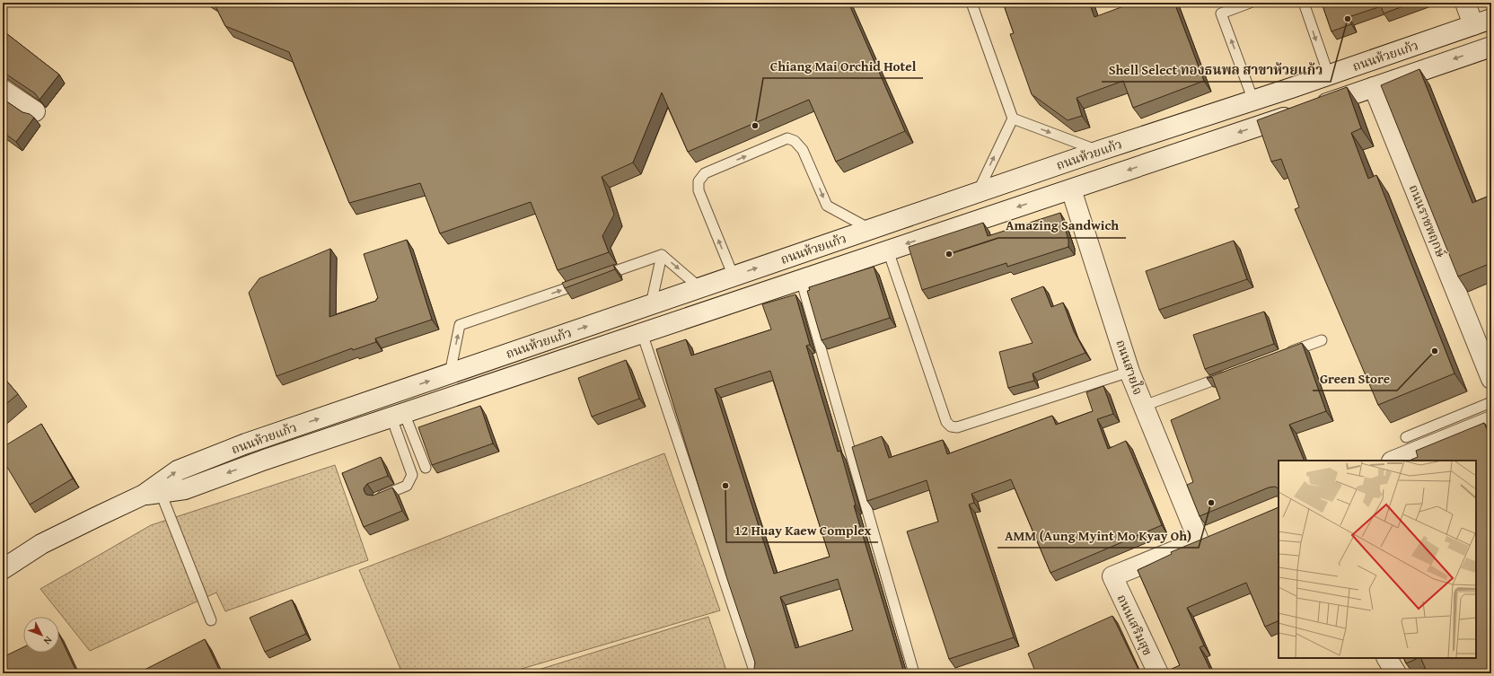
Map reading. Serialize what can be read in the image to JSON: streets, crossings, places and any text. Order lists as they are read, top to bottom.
{
  "streets": {
    "main road": [
      "ถนนห้วยแก้ว",
      "ถนนราชพฤกษ์",
      "ถนนสายใจ",
      "ถนนเสริมสุข"
    ]
  },
  "crossings": [
    ["ถนนห้วยแก้ว", "ถนนราชพฤกษ์"],
    ["ถนนห้วยแก้ว", "ถนนสายใจ"],
    ["ถนนสายใจ", "ถนนเสริมสุข"]
  ],
  "places": [
    "Shell Select ทองธนพล สาขาห้วยแก้ว",
    "Chiang Mai Orchid Hotel",
    "Amazing Sandwich",
    "Green Store",
    "12 Huay Kaew Complex",
    "AMM (Aung Myint Mo Kyay Oh)"
  ],
  "north": "bottom right"
}
